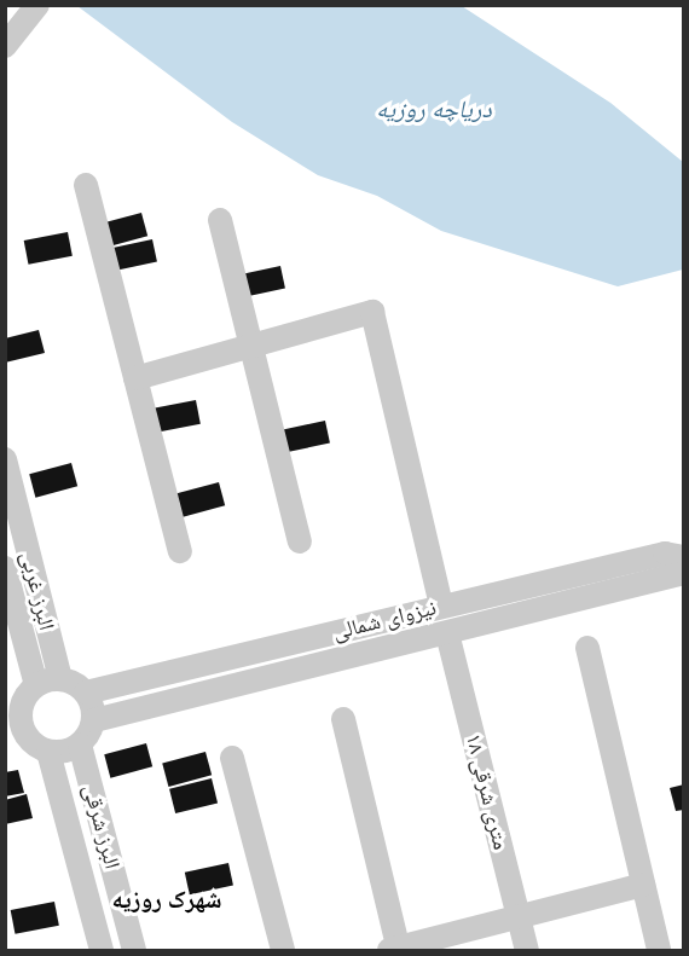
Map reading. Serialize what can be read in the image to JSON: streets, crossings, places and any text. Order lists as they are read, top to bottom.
{
  "streets": {
    "street": [
      "البرز غربی",
      "نیزوای شمالی",
      "۱۸ متری شرقی",
      "البرز شرقی"
    ]
  },
  "crossings": [
    ["البرز غربی", "نیزوای شمالی"],
    ["البرز غربی", "البرز شرقی"],
    ["نیزوای شمالی", "۱۸ متری شرقی"],
    ["نیزوای شمالی", "البرز شرقی"]
  ],
  "districts": ["شهرک روزیه"],
  "water": ["دریاچه روزیه"]
}
